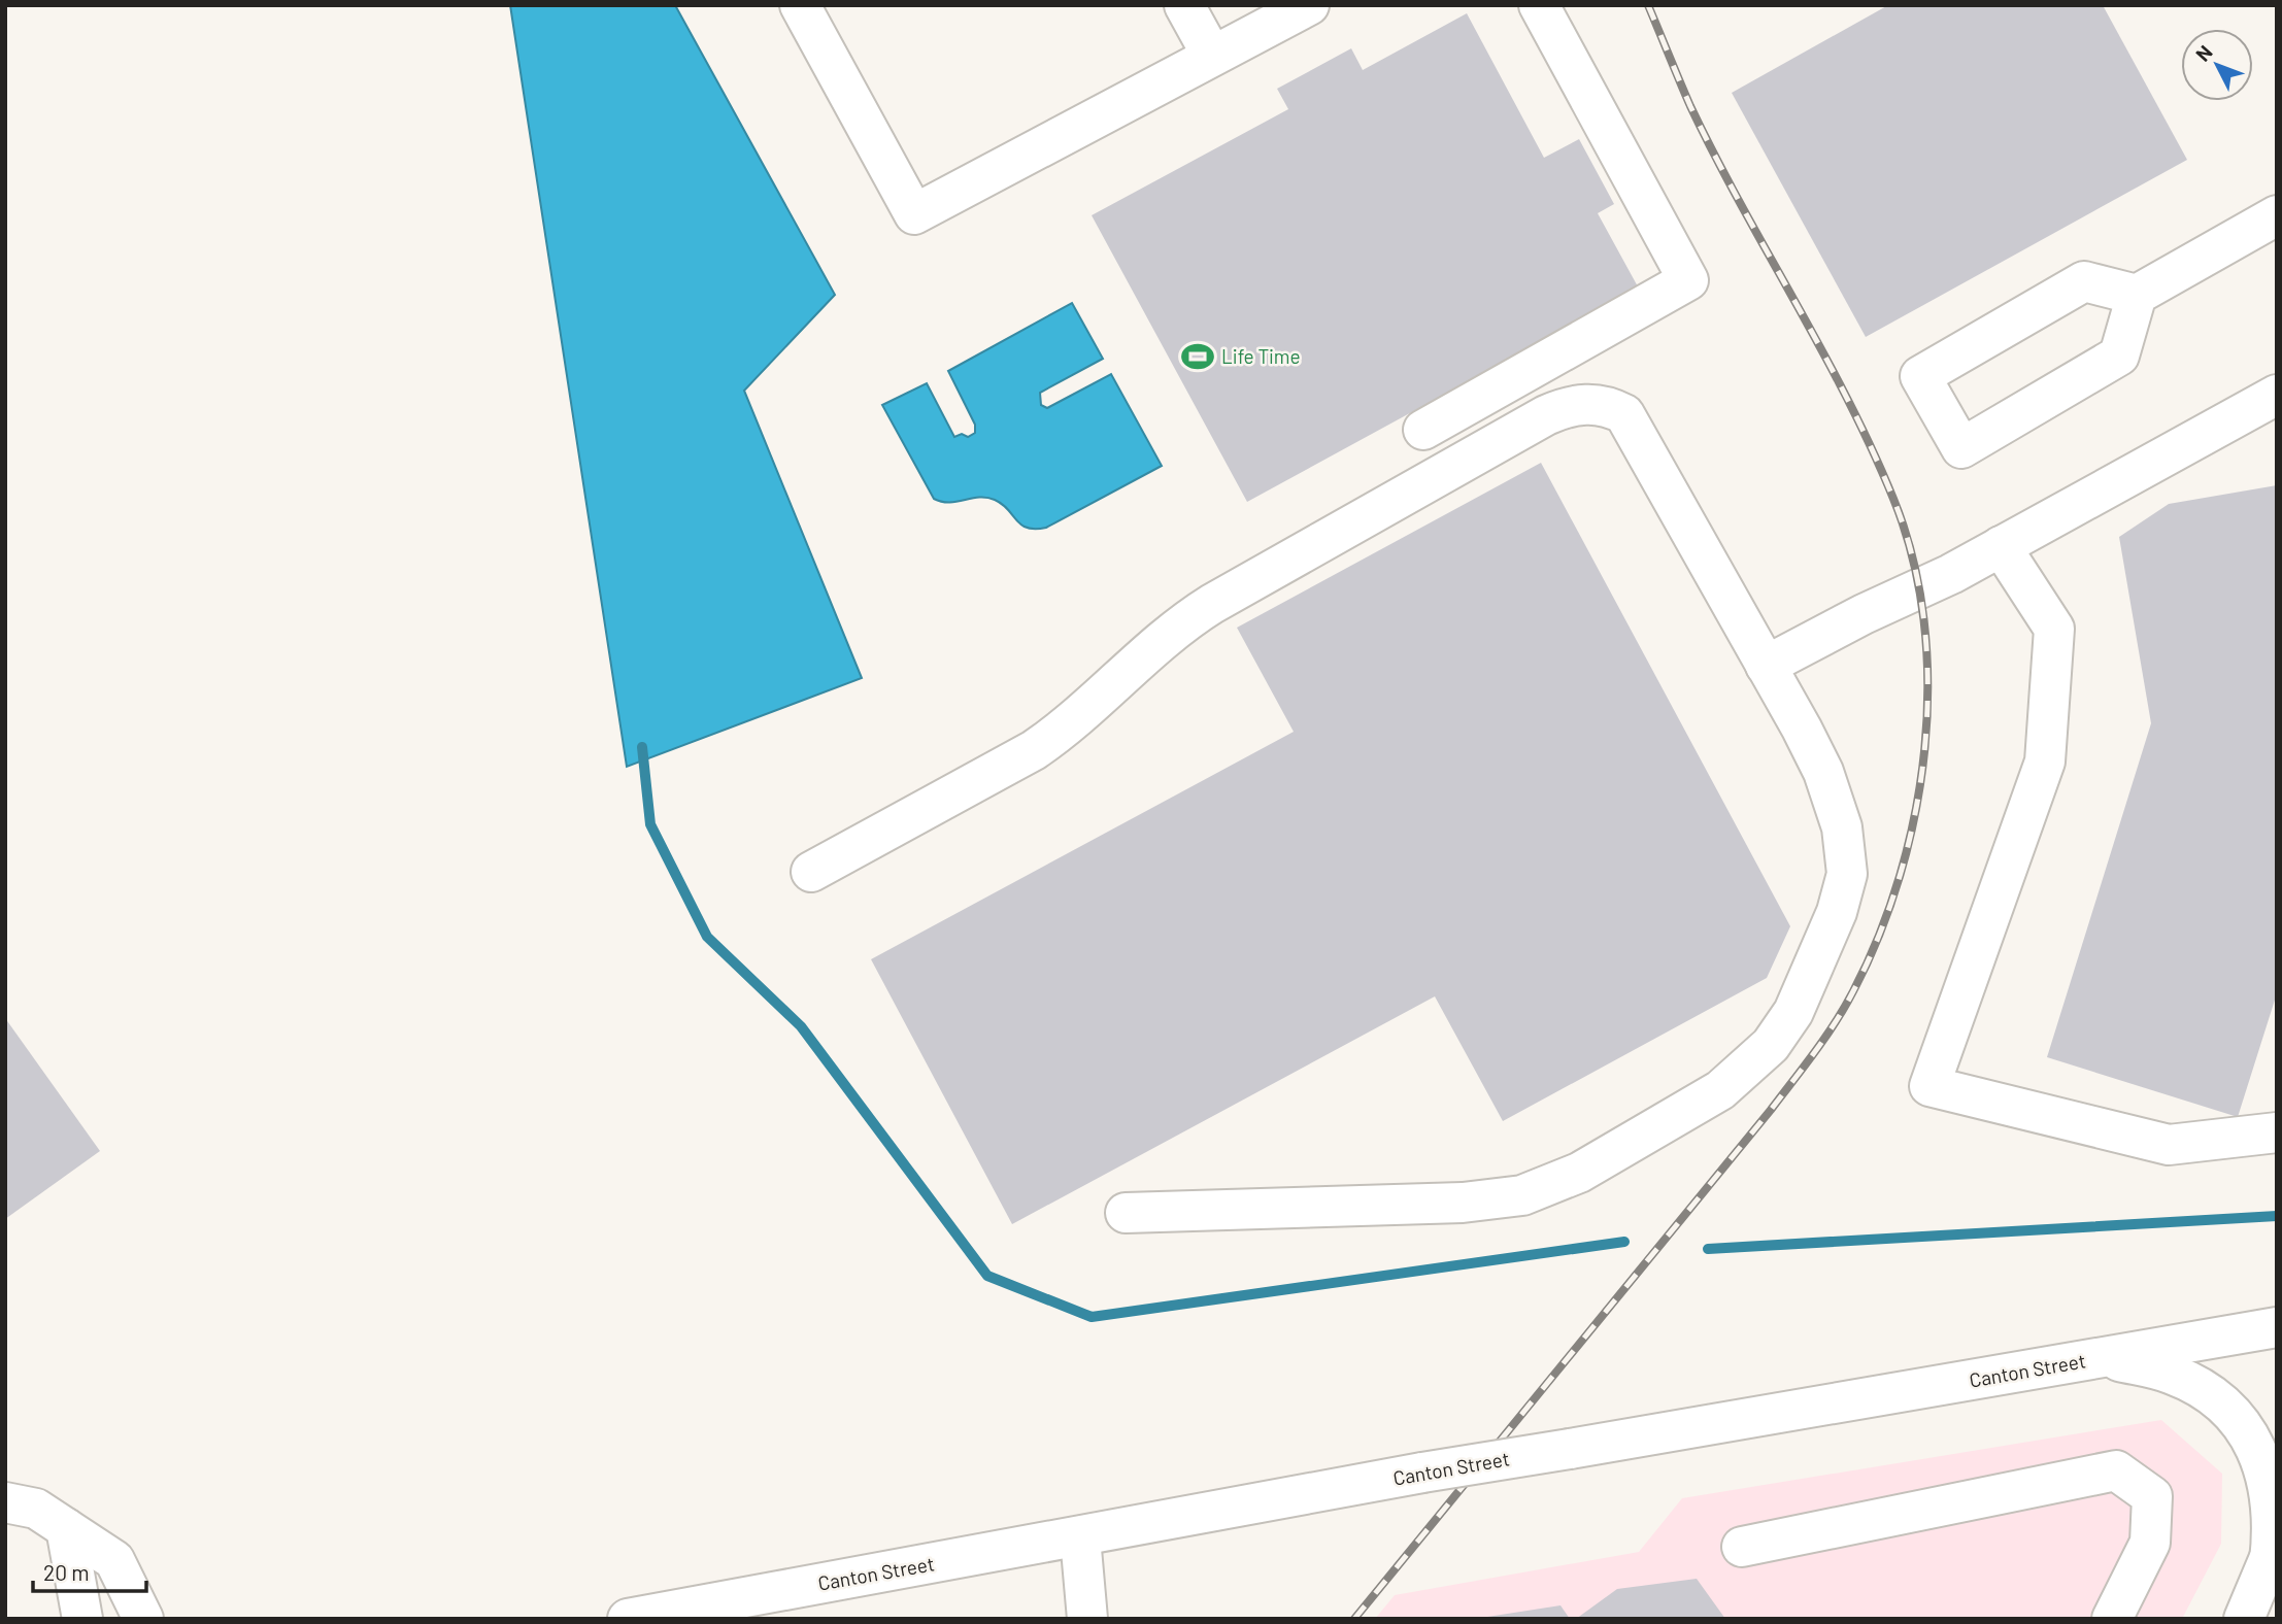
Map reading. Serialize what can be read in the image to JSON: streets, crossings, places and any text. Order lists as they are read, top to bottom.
{
  "streets": {
    "main road": ["Canton Street"]
  },
  "places": {
    "sports": ["Life Time"]
  },
  "scale_bar": "20 m",
  "north": "top left"
}
